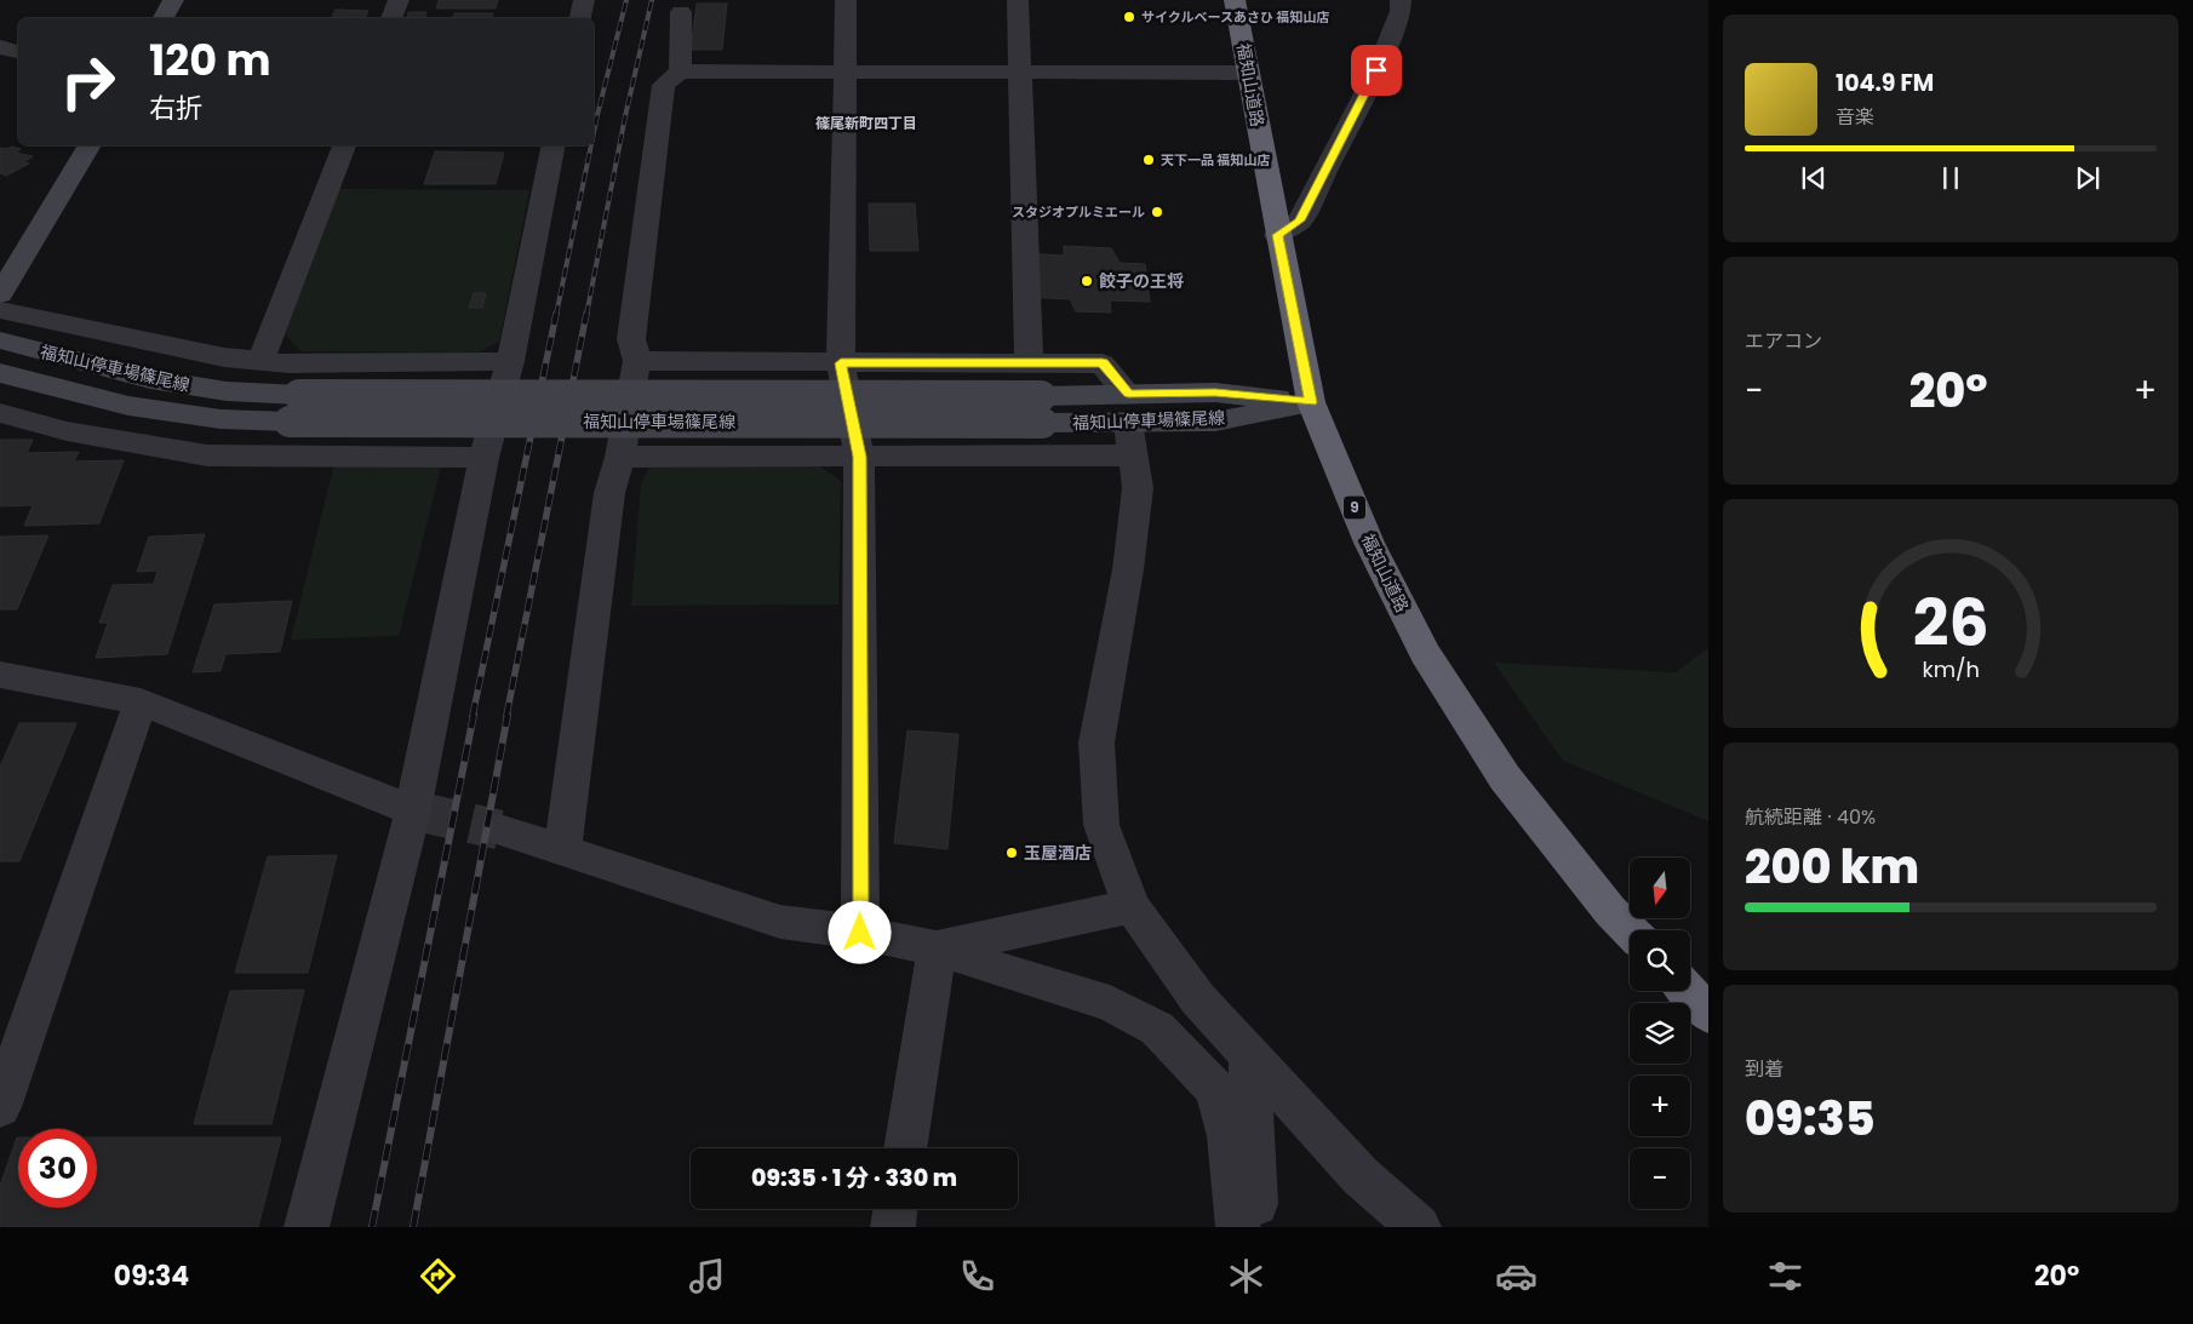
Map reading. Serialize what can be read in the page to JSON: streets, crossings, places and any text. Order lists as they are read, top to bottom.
{
  "streets": {
    "highway": ["福知山道路", "9"],
    "main road": ["福知山停車場篠尾線"]
  },
  "crossings": [
    ["福知山道路", "福知山停車場篠尾線"]
  ],
  "districts": ["篠尾新町四丁目"],
  "places": [
    "サイクルベースあさひ 福知山店",
    "天下一品 福知山店",
    "スタジオプルミエール",
    "餃子の王将",
    "玉屋酒店"
  ],
  "north": "bottom",
  "page": {
    "turn": ["120 m", "右折"],
    "song": ["104.9 FM", "音楽"],
    "tile": [
      "エアコン",
      ["航続距離 · 40%", "200 km"],
      ["到着", "09:35"]
    ],
    "heat": ["−", "20°", "+"],
    "map_buttons": ["+", "−"],
    "limit": "30",
    "trip": "09:35 · 1 分 · 330 m",
    "tabs": ["09:34", "20°"],
    "gauge": ["26", "km/h"]
  }
}
